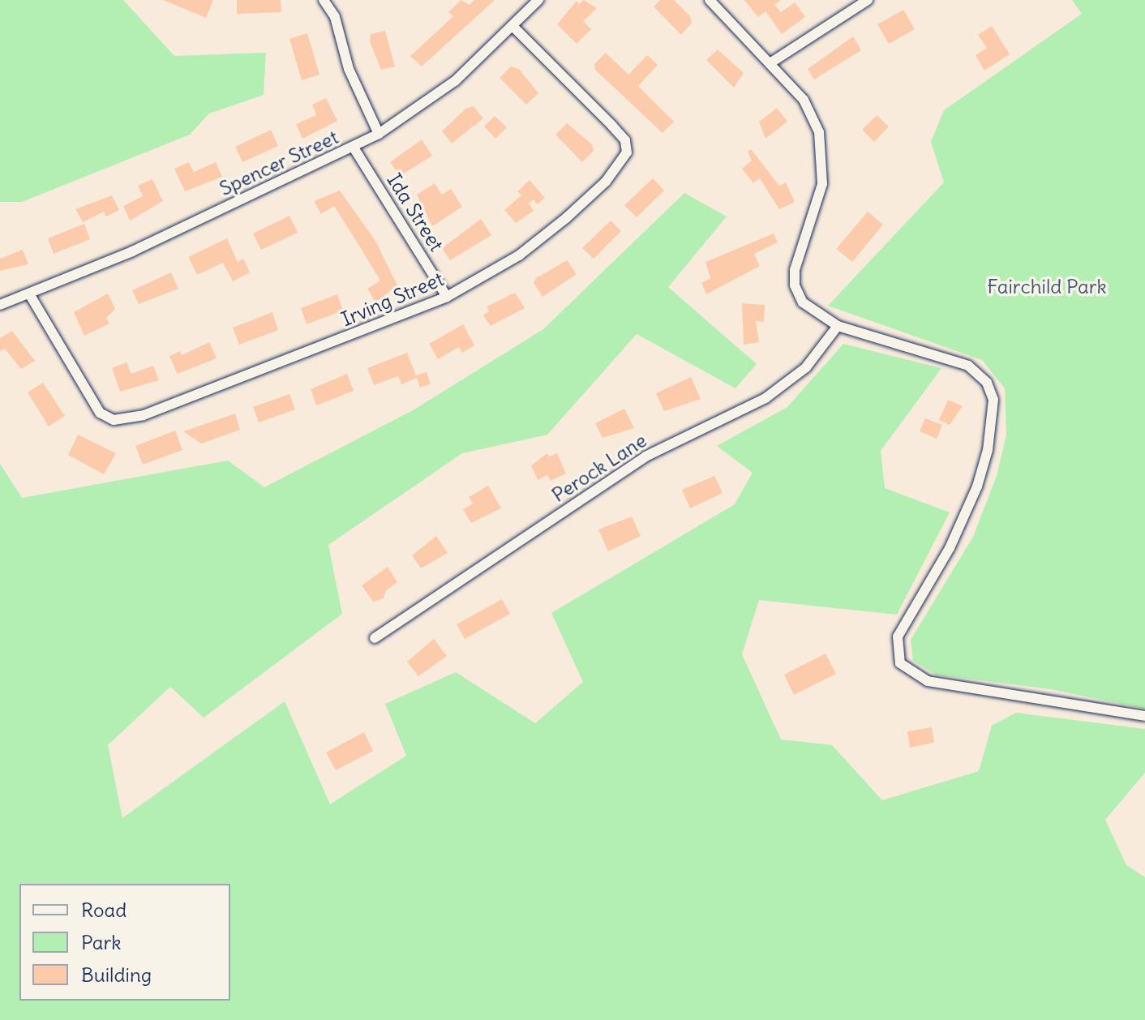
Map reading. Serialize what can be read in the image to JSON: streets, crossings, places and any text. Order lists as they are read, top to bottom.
{
  "streets": {
    "street": [
      "Spencer Street",
      "Ida Street",
      "Irving Street",
      "Perock Lane"
    ]
  },
  "crossings": [
    ["Spencer Street", "Ida Street"],
    ["Spencer Street", "Irving Street"],
    ["Ida Street", "Irving Street"]
  ],
  "parks": ["Fairchild Park"],
  "legend": ["Road", "Park", "Building"]
}
